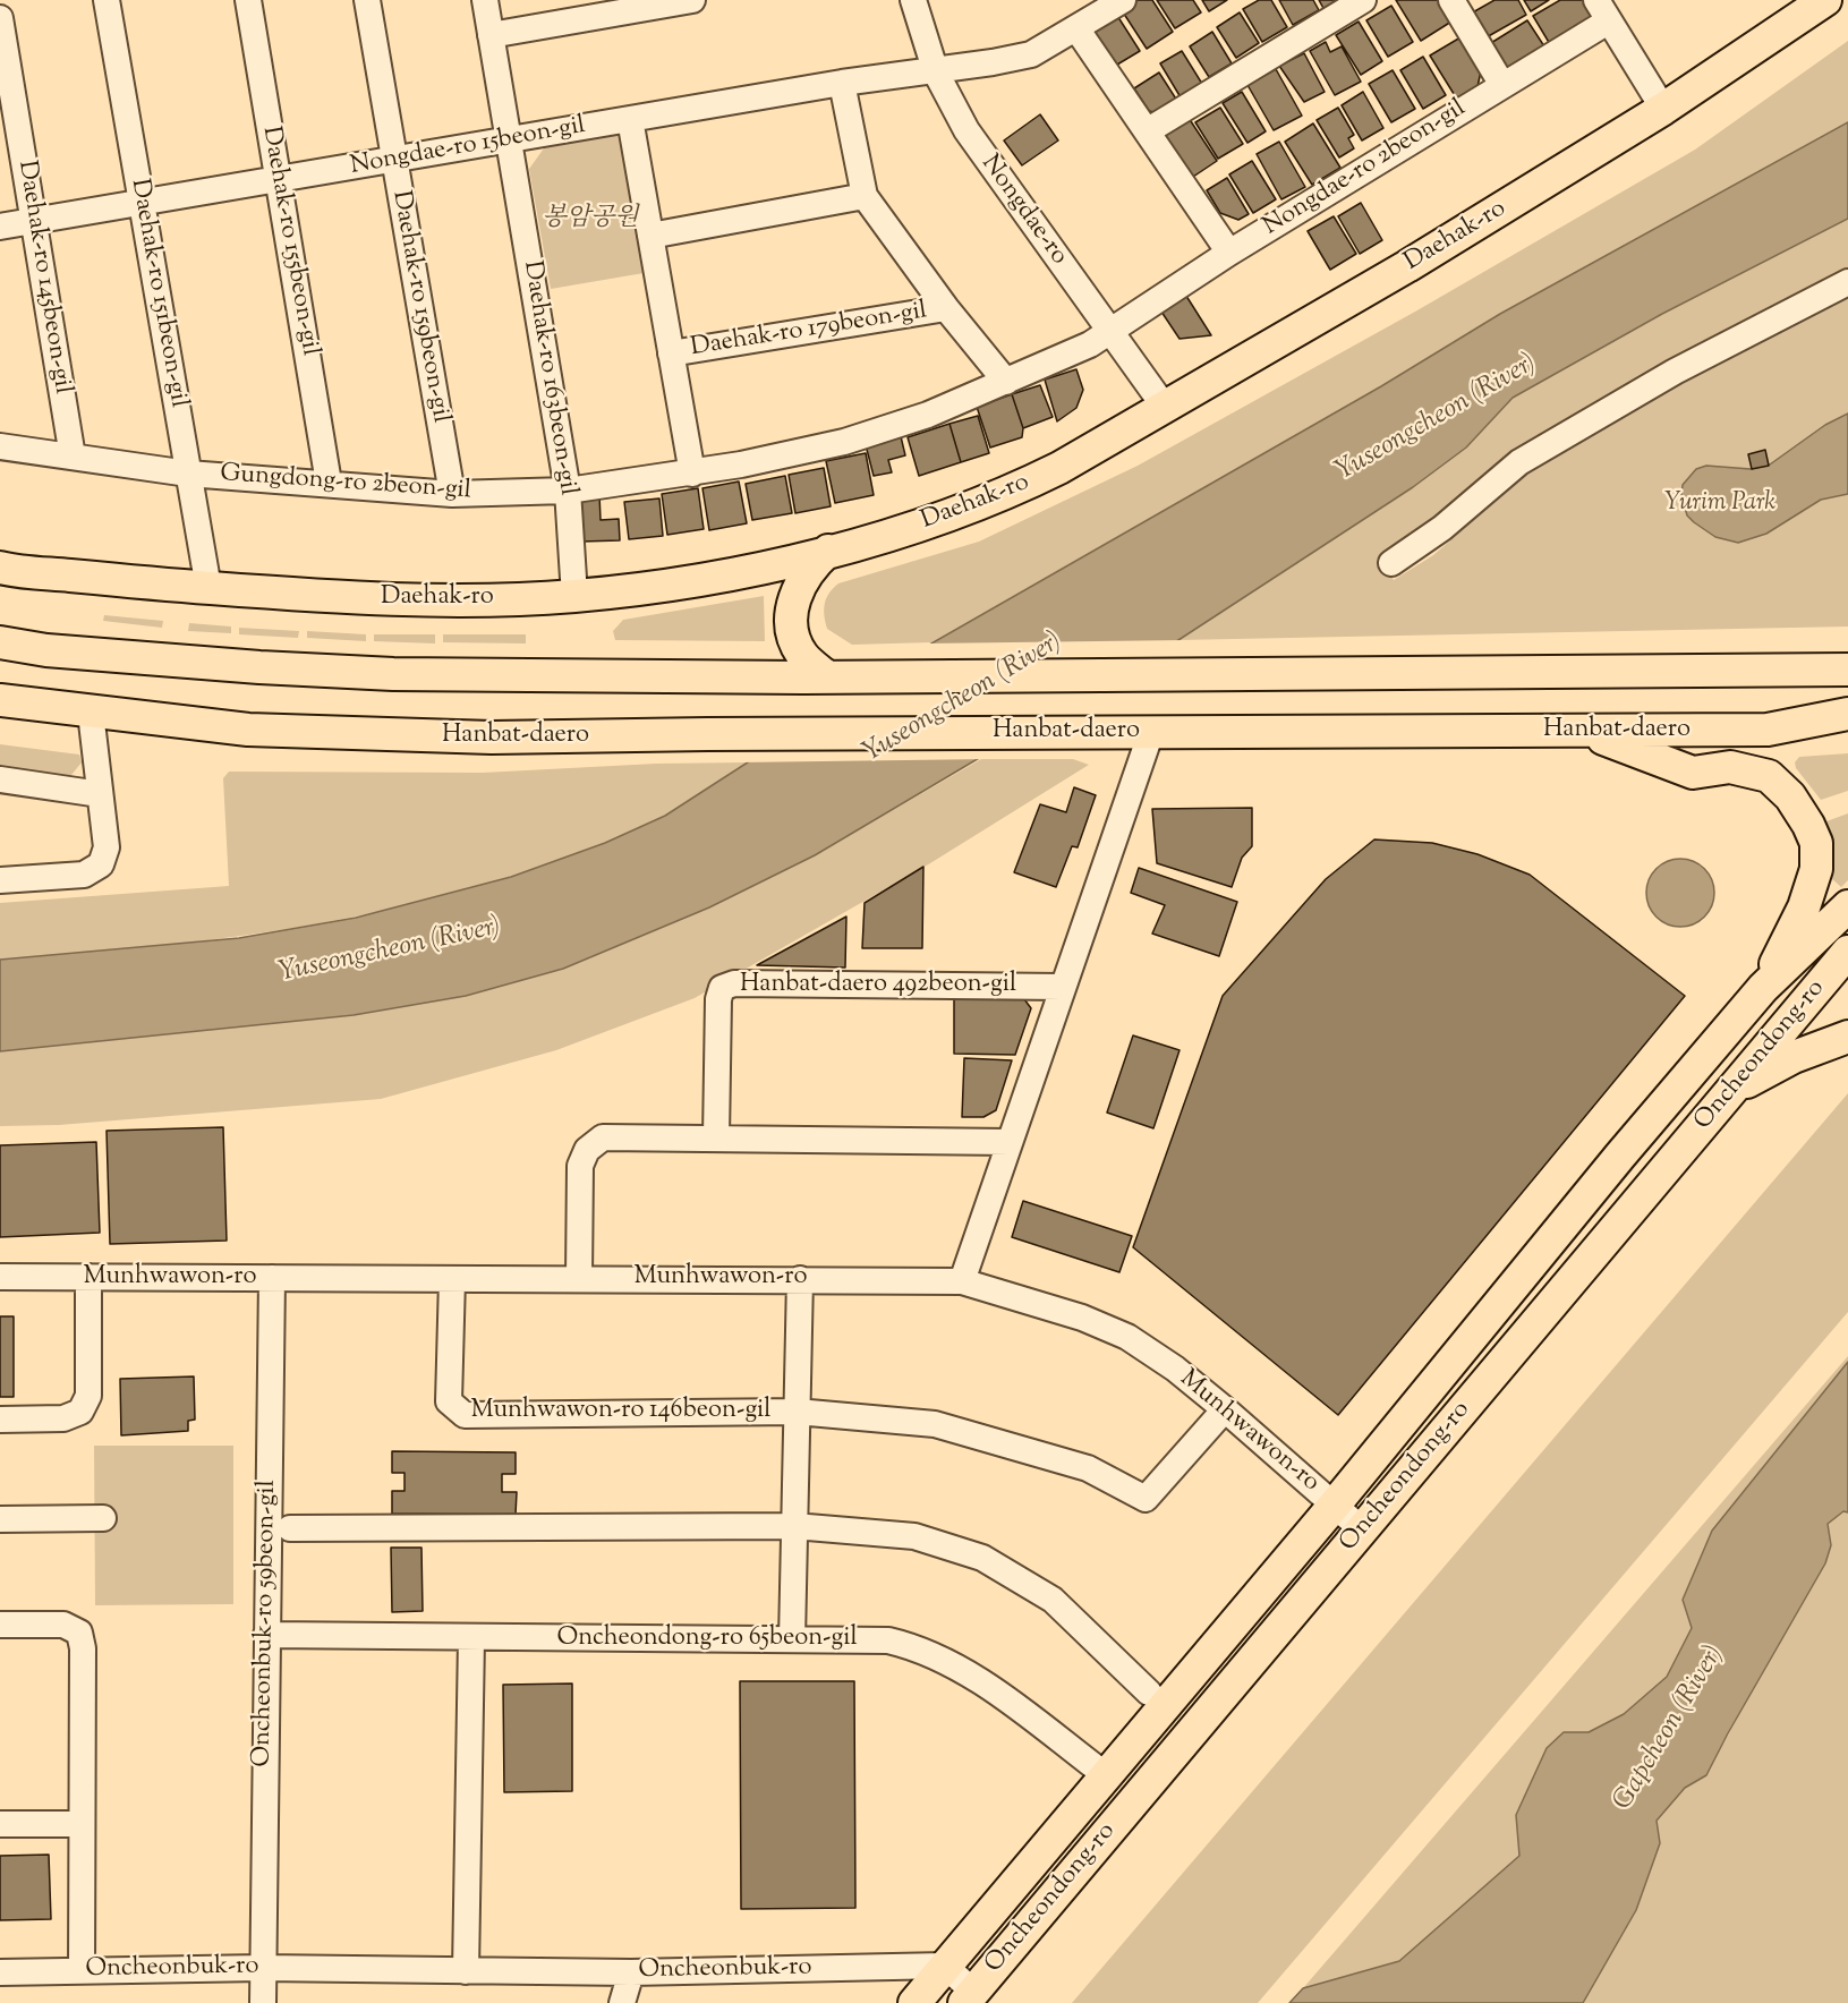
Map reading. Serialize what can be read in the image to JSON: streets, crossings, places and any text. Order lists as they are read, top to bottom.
{
  "streets": {
    "main road": ["Daehak-ro", "Hanbat-daero", "Oncheondong-ro"],
    "street": [
      "Nongdae-ro 15beon-gil",
      "Nongdae-ro 2beon-gil",
      "Nongdae-ro",
      "Daehak-ro 155beon-gil",
      "Daehak-ro 145beon-gil",
      "Daehak-ro 151beon-gil",
      "Daehak-ro 159beon-gil",
      "Daehak-ro 179beon-gil",
      "Daehak-ro 163beon-gil",
      "Gungdong-ro 2beon-gil",
      "Hanbat-daero 492beon-gil",
      "Munhwawon-ro",
      "Munhwawon-ro 146beon-gil",
      "Oncheonbuk-ro 59beon-gil",
      "Oncheondong-ro 65beon-gil",
      "Oncheonbuk-ro"
    ]
  },
  "crossings": [
    ["Nongdae-ro 15beon-gil", "Nongdae-ro"],
    ["Nongdae-ro 15beon-gil", "Daehak-ro 155beon-gil"],
    ["Nongdae-ro 15beon-gil", "Daehak-ro 145beon-gil"],
    ["Nongdae-ro 15beon-gil", "Daehak-ro 151beon-gil"],
    ["Nongdae-ro 15beon-gil", "Daehak-ro 159beon-gil"],
    ["Nongdae-ro 15beon-gil", "Daehak-ro 179beon-gil"],
    ["Nongdae-ro 15beon-gil", "Daehak-ro 163beon-gil"],
    ["Nongdae-ro 2beon-gil", "Nongdae-ro"],
    ["Nongdae-ro 2beon-gil", "Gungdong-ro 2beon-gil"],
    ["Nongdae-ro", "Daehak-ro"],
    ["Nongdae-ro", "Gungdong-ro 2beon-gil"],
    ["Daehak-ro", "Daehak-ro 151beon-gil"],
    ["Daehak-ro", "Daehak-ro 163beon-gil"],
    ["Daehak-ro 155beon-gil", "Gungdong-ro 2beon-gil"],
    ["Daehak-ro 145beon-gil", "Gungdong-ro 2beon-gil"],
    ["Daehak-ro 151beon-gil", "Gungdong-ro 2beon-gil"],
    ["Daehak-ro 159beon-gil", "Gungdong-ro 2beon-gil"],
    ["Daehak-ro 179beon-gil", "Gungdong-ro 2beon-gil"],
    ["Daehak-ro 163beon-gil", "Gungdong-ro 2beon-gil"],
    ["Oncheondong-ro", "Munhwawon-ro"],
    ["Oncheondong-ro", "Oncheondong-ro 65beon-gil"],
    ["Oncheondong-ro", "Oncheonbuk-ro"],
    ["Munhwawon-ro", "Munhwawon-ro 146beon-gil"],
    ["Munhwawon-ro", "Oncheonbuk-ro 59beon-gil"],
    ["Munhwawon-ro 146beon-gil", "Oncheondong-ro 65beon-gil"],
    ["Oncheonbuk-ro 59beon-gil", "Oncheondong-ro 65beon-gil"],
    ["Oncheonbuk-ro 59beon-gil", "Oncheonbuk-ro"]
  ],
  "water": ["Yuseongcheon (River)", "Gapcheon (River)"],
  "parks": ["봉암공원", "Yurim Park"]
}
